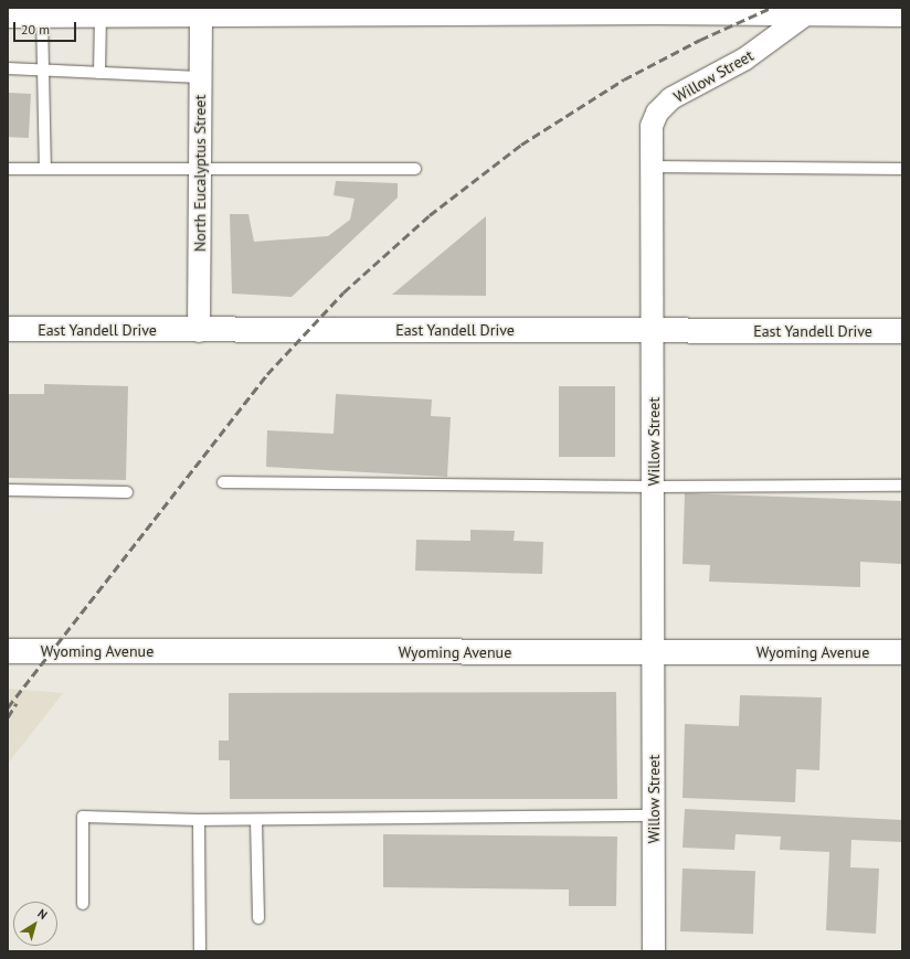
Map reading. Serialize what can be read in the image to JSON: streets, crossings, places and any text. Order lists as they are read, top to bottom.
{
  "streets": {
    "street": [
      "Willow Street",
      "North Eucalyptus Street",
      "East Yandell Drive",
      "Wyoming Avenue"
    ]
  },
  "crossings": [
    ["Willow Street", "East Yandell Drive"],
    ["Willow Street", "Wyoming Avenue"],
    ["North Eucalyptus Street", "East Yandell Drive"]
  ],
  "scale_bar": "20 m",
  "north": "top right"
}
